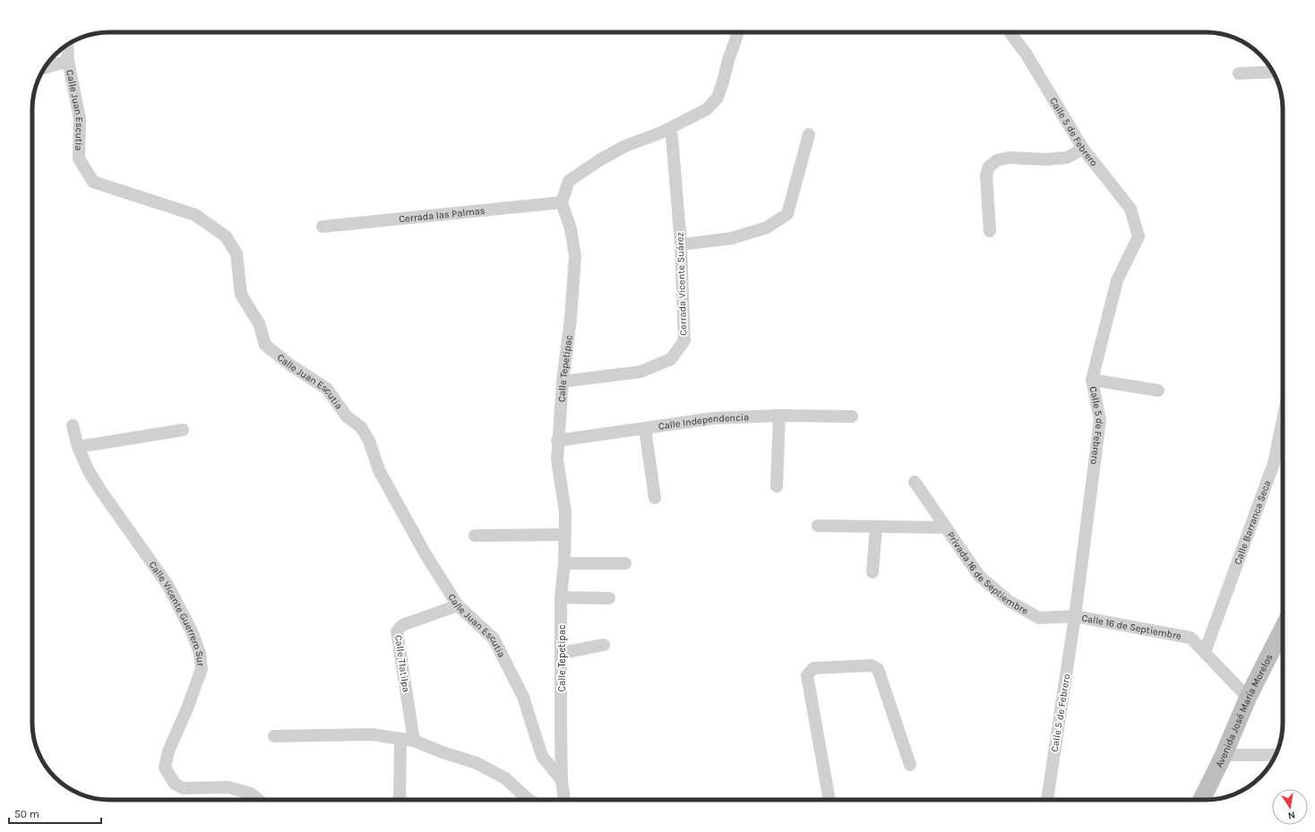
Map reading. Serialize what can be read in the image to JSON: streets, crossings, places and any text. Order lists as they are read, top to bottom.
{
  "streets": {
    "main road": ["Avenida José María Morelos"],
    "street": [
      "Calle Juan Escutia",
      "Calle 5 de Febrero",
      "Cerrada las Palmas",
      "Cerrada Vicente Suárez",
      "Calle Tepetipac",
      "Calle Independencia",
      "Calle Barranca Seca",
      "Privada 16 de Septiembre",
      "Calle Vicente Guerrero Sur",
      "Calle 16 de Septiembre",
      "Calle Tlatilpa"
    ]
  },
  "crossings": [
    ["Calle Juan Escutia", "Calle Tepetipac"],
    ["Calle Juan Escutia", "Calle Tlatilpa"],
    ["Calle 5 de Febrero", "Privada 16 de Septiembre"],
    ["Calle 5 de Febrero", "Calle 16 de Septiembre"],
    ["Cerrada las Palmas", "Calle Tepetipac"],
    ["Cerrada Vicente Suárez", "Calle Tepetipac"],
    ["Calle Tepetipac", "Calle Independencia"],
    ["Calle Barranca Seca", "Calle 16 de Septiembre"],
    ["Privada 16 de Septiembre", "Calle 16 de Septiembre"],
    ["Calle 16 de Septiembre", "Avenida José María Morelos"]
  ],
  "scale_bar": "50 m",
  "north": "bottom"
}
